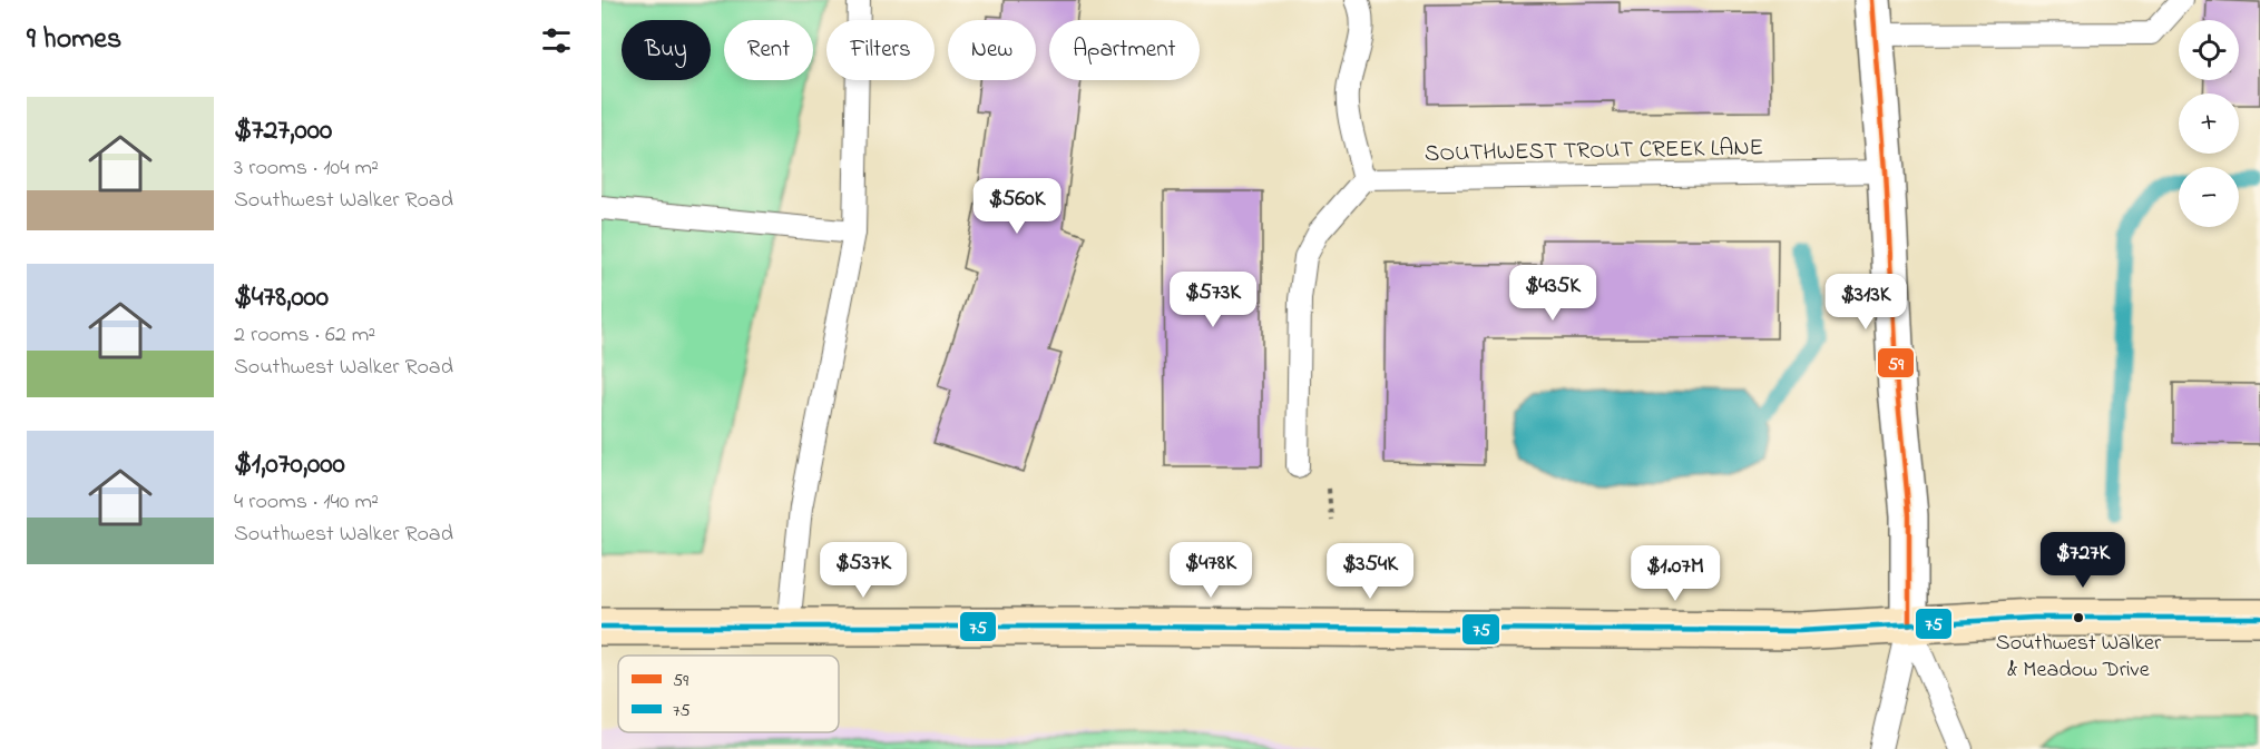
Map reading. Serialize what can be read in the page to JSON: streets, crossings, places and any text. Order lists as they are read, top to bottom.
{
  "streets": {
    "lane": ["SOUTHWEST TROUT CREEK LANE"]
  },
  "places": ["Southwest Walker & Meadow Drive"],
  "lines": ["transit line 59", "transit line 75"],
  "legend": ["59", "75"],
  "page": {
    "heading": "9 homes",
    "map_buttons": ["+", "−"],
    "chip": [
      "Buy",
      "Rent",
      "Filters",
      "New",
      "Apartment"
    ],
    "list": [
      {
        "name": "$727,000",
        "note": "3 rooms · 104 m² · Southwest Walker Road"
      },
      {
        "name": "$478,000",
        "note": "2 rooms · 62 m² · Southwest Walker Road"
      },
      {
        "name": "$1,070,000",
        "note": "4 rooms · 140 m² · Southwest Walker Road"
      }
    ],
    "price": [
      "$560K",
      "$435K",
      "$573K",
      "$313K",
      "$727K",
      "$537K",
      "$478K",
      "$354K",
      "$1.07M"
    ]
  }
}
